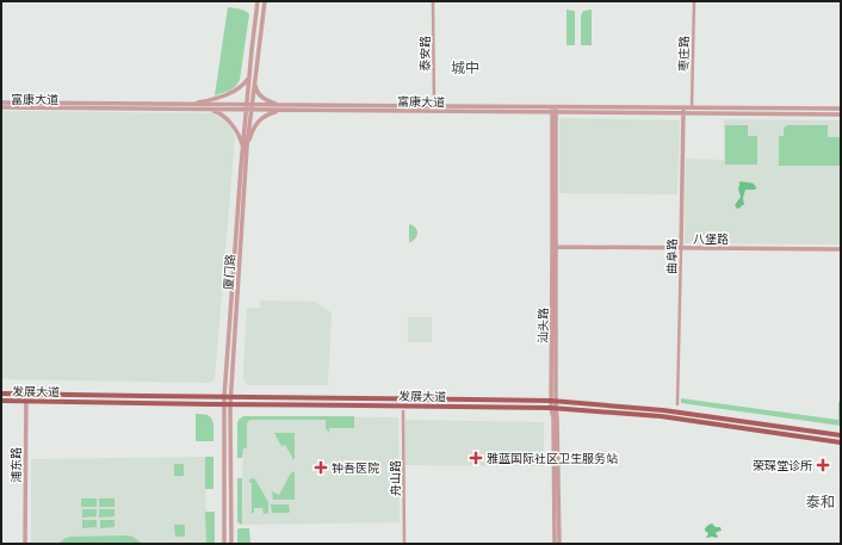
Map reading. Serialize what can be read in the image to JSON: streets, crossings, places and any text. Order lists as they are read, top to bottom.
{
  "streets": {
    "main road": ["发展大道"],
    "street": [
      "泰安路",
      "枣庄路",
      "富康大道",
      "八堡路",
      "曲阜路",
      "厦门路",
      "汕头路",
      "浦东路",
      "舟山路"
    ]
  },
  "crossings": [
    ["泰安路", "富康大道"],
    ["枣庄路", "富康大道"],
    ["富康大道", "曲阜路"],
    ["富康大道", "厦门路"],
    ["富康大道", "汕头路"],
    ["八堡路", "曲阜路"],
    ["八堡路", "汕头路"],
    ["厦门路", "发展大道"],
    ["汕头路", "发展大道"],
    ["发展大道", "浦东路"]
  ],
  "districts": ["城中", "泰和"],
  "places": {
    "health": ["雅蓝国际社区卫生服务站", "荣琛堂诊所", "钟吾医院"]
  }
}
